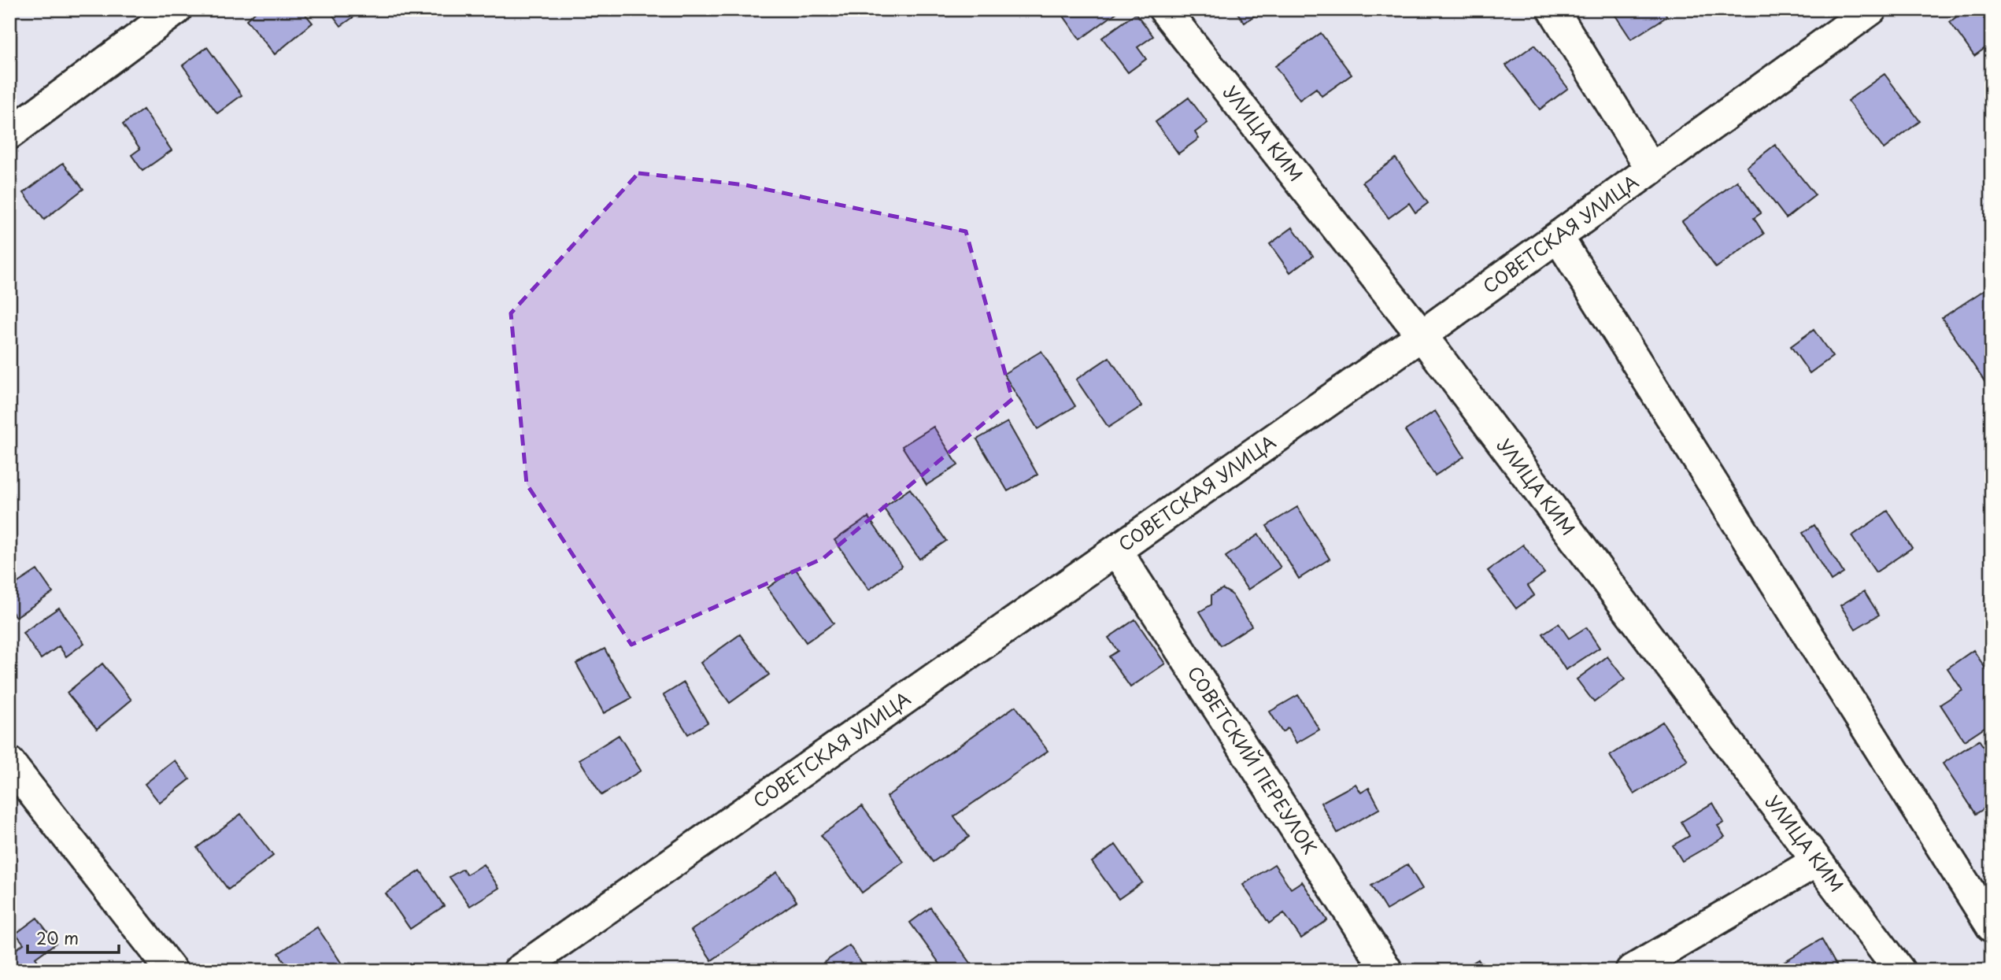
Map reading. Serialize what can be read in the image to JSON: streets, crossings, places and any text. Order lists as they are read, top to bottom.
{
  "streets": {
    "street": ["УЛИЦА КИМ", "СОВЕТСКАЯ УЛИЦА", "СОВЕТСКИЙ ПЕРЕУЛОК"]
  },
  "crossings": [
    ["УЛИЦА КИМ", "СОВЕТСКАЯ УЛИЦА"],
    ["СОВЕТСКАЯ УЛИЦА", "СОВЕТСКИЙ ПЕРЕУЛОК"]
  ],
  "scale_bar": "20 m"
}
